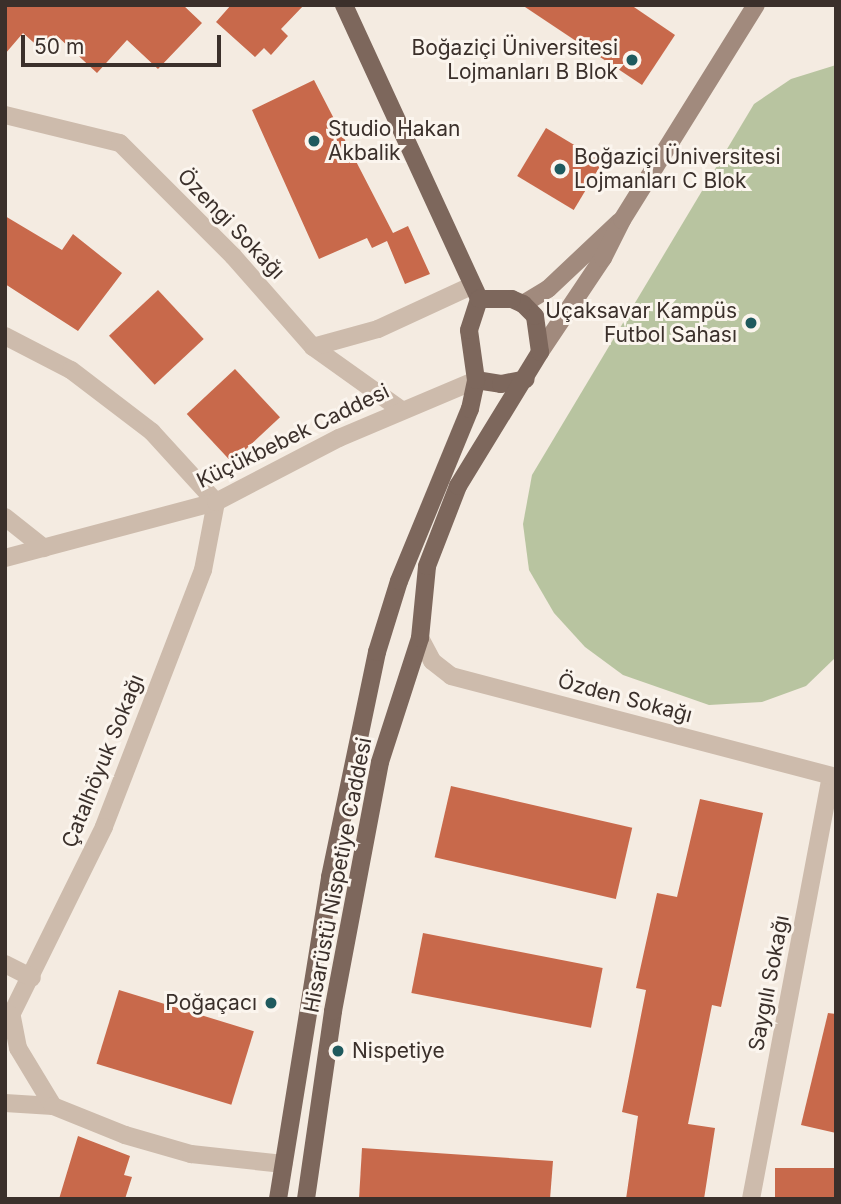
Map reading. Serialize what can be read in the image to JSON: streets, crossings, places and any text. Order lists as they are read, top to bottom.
{
  "streets": {
    "main road": ["Hisarüstü Nispetiye Caddesi"],
    "street": [
      "Özengi Sokağı",
      "Küçükbebek Caddesi",
      "Özden Sokağı",
      "Çatalhöyuk Sokağı",
      "Saygılı Sokağı"
    ]
  },
  "crossings": [
    ["Özengi Sokağı", "Küçükbebek Caddesi"],
    ["Küçükbebek Caddesi", "Çatalhöyuk Sokağı"],
    ["Küçükbebek Caddesi", "Hisarüstü Nispetiye Caddesi"],
    ["Özden Sokağı", "Hisarüstü Nispetiye Caddesi"],
    ["Özden Sokağı", "Saygılı Sokağı"]
  ],
  "places": [
    "Boğaziçi Üniversitesi Lojmanları B Blok",
    "Studio Hakan Akbalik",
    "Boğaziçi Üniversitesi Lojmanları C Blok",
    "Uçaksavar Kampüs Futbol Sahası",
    "Poğaçacı",
    "Nispetiye"
  ],
  "scale_bar": "50 m"
}
